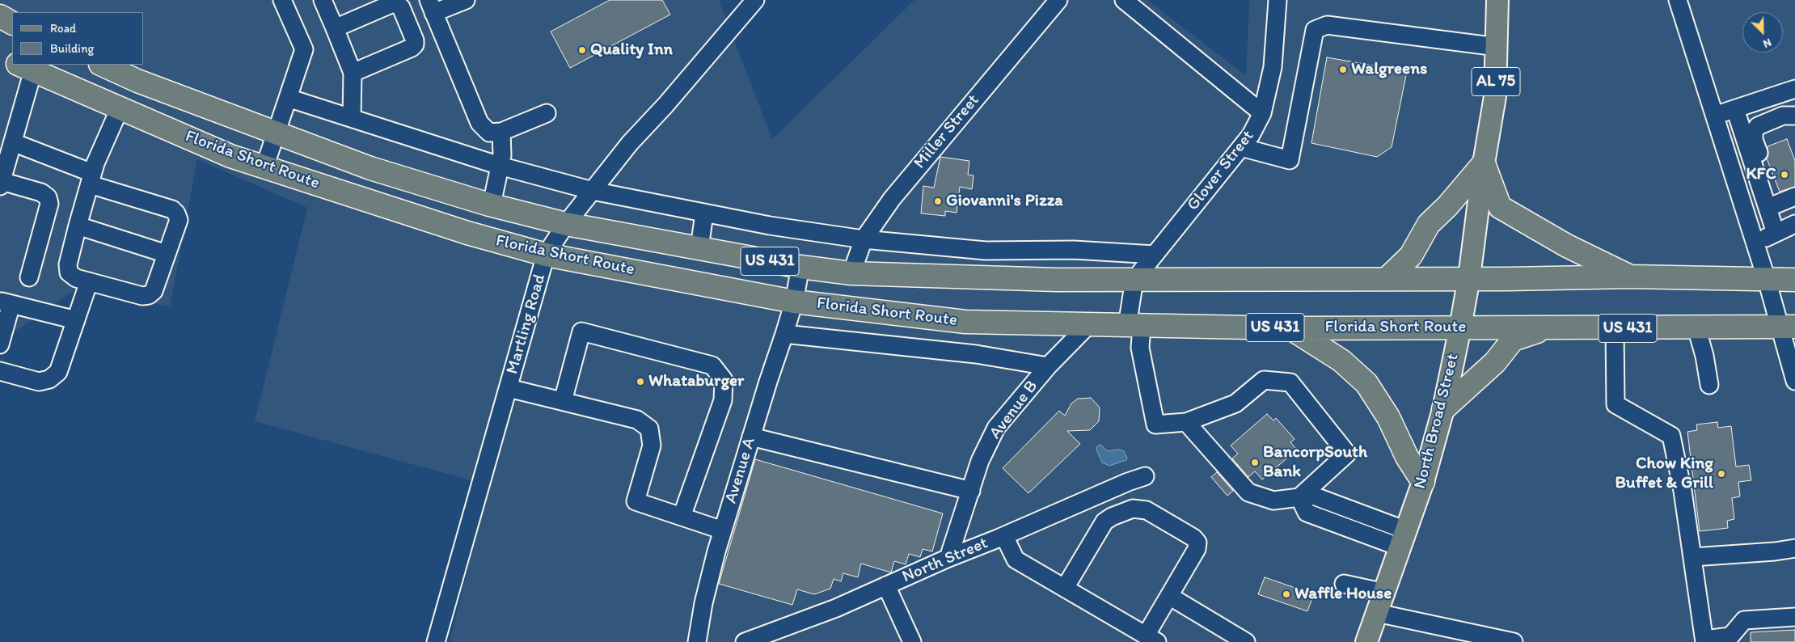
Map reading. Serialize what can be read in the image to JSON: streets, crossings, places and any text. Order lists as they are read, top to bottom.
{
  "streets": {
    "highway": ["Florida Short Route", "US 431"],
    "main road": ["AL 75", "North Broad Street"],
    "street": [
      "Miller Street",
      "Glover Street",
      "Martling Road",
      "Avenue B",
      "Avenue A",
      "North Street"
    ]
  },
  "crossings": [
    ["Miller Street", "Florida Short Route"],
    ["Florida Short Route", "Glover Street"],
    ["Florida Short Route", "Martling Road"],
    ["Florida Short Route", "Avenue B"],
    ["Florida Short Route", "North Broad Street"],
    ["Florida Short Route", "Avenue A"],
    ["Avenue B", "North Street"]
  ],
  "places": [
    "Quality Inn",
    "Walgreens",
    "KFC",
    "Giovanni's Pizza",
    "Whataburger",
    "BancorpSouth Bank",
    "Chow King Buffet & Grill",
    "Waffle House"
  ],
  "legend": ["Road", "Building"],
  "north": "bottom right"
}
